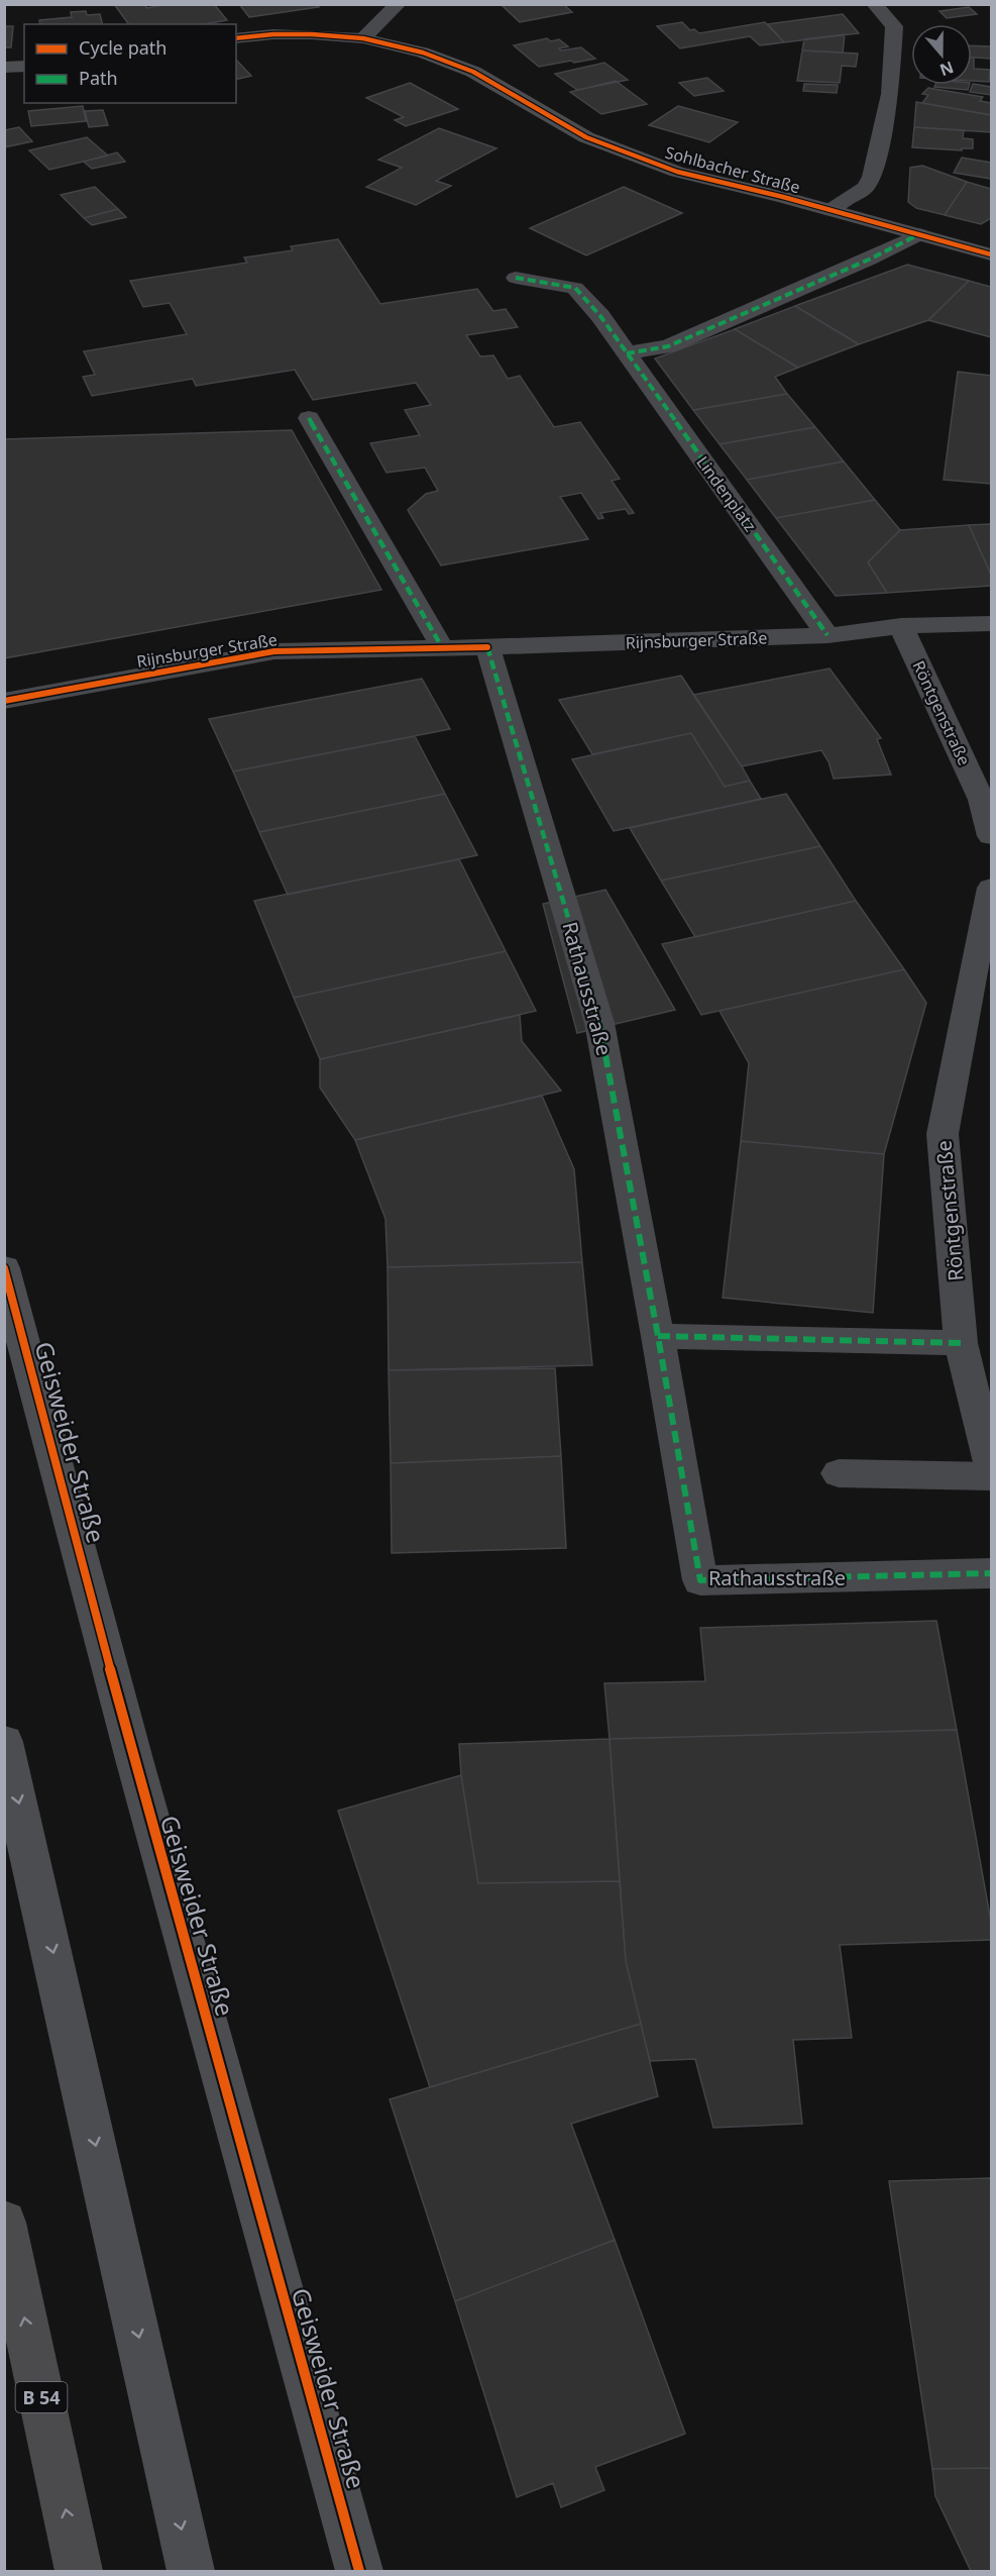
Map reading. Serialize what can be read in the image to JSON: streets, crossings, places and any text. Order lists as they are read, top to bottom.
{
  "streets": {
    "highway": ["B 54"],
    "main road": ["Sohlbacher Straße", "Geisweider Straße"],
    "street": [
      "Lindenplatz",
      "Rijnsburger Straße",
      "Röntgenstraße",
      "Rathausstraße"
    ]
  },
  "crossings": [
    ["Lindenplatz", "Rijnsburger Straße"],
    ["Rijnsburger Straße", "Röntgenstraße"],
    ["Rijnsburger Straße", "Rathausstraße"]
  ],
  "legend": ["Cycle path", "Path"],
  "north": "bottom"
}
